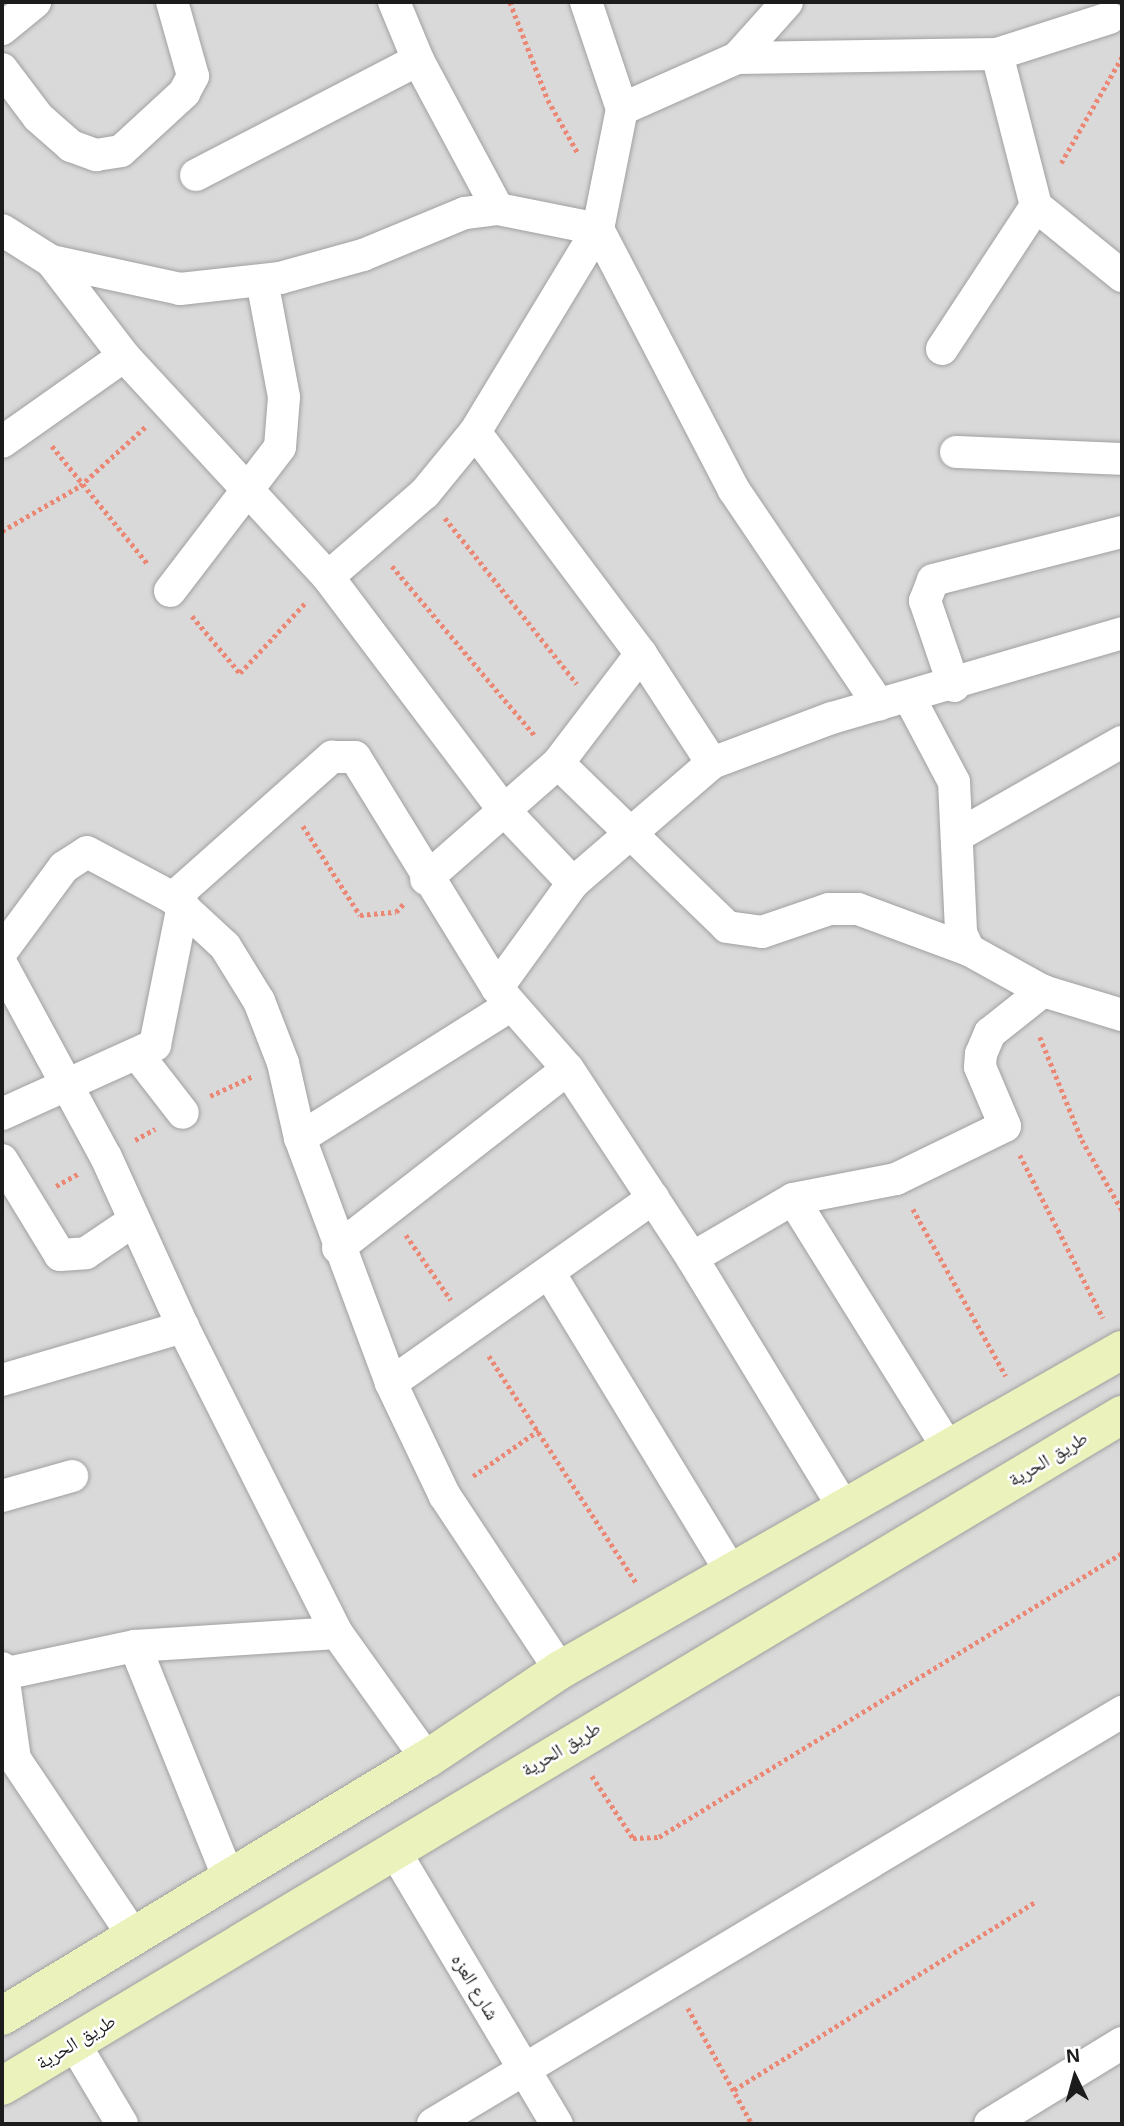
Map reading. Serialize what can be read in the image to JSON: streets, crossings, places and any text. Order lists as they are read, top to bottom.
{
  "streets": {
    "main road": ["طريق الحرية"],
    "street": ["شارع العزه"]
  },
  "crossings": [
    ["طريق الحرية", "شارع العزه"]
  ],
  "north": "top"
}
